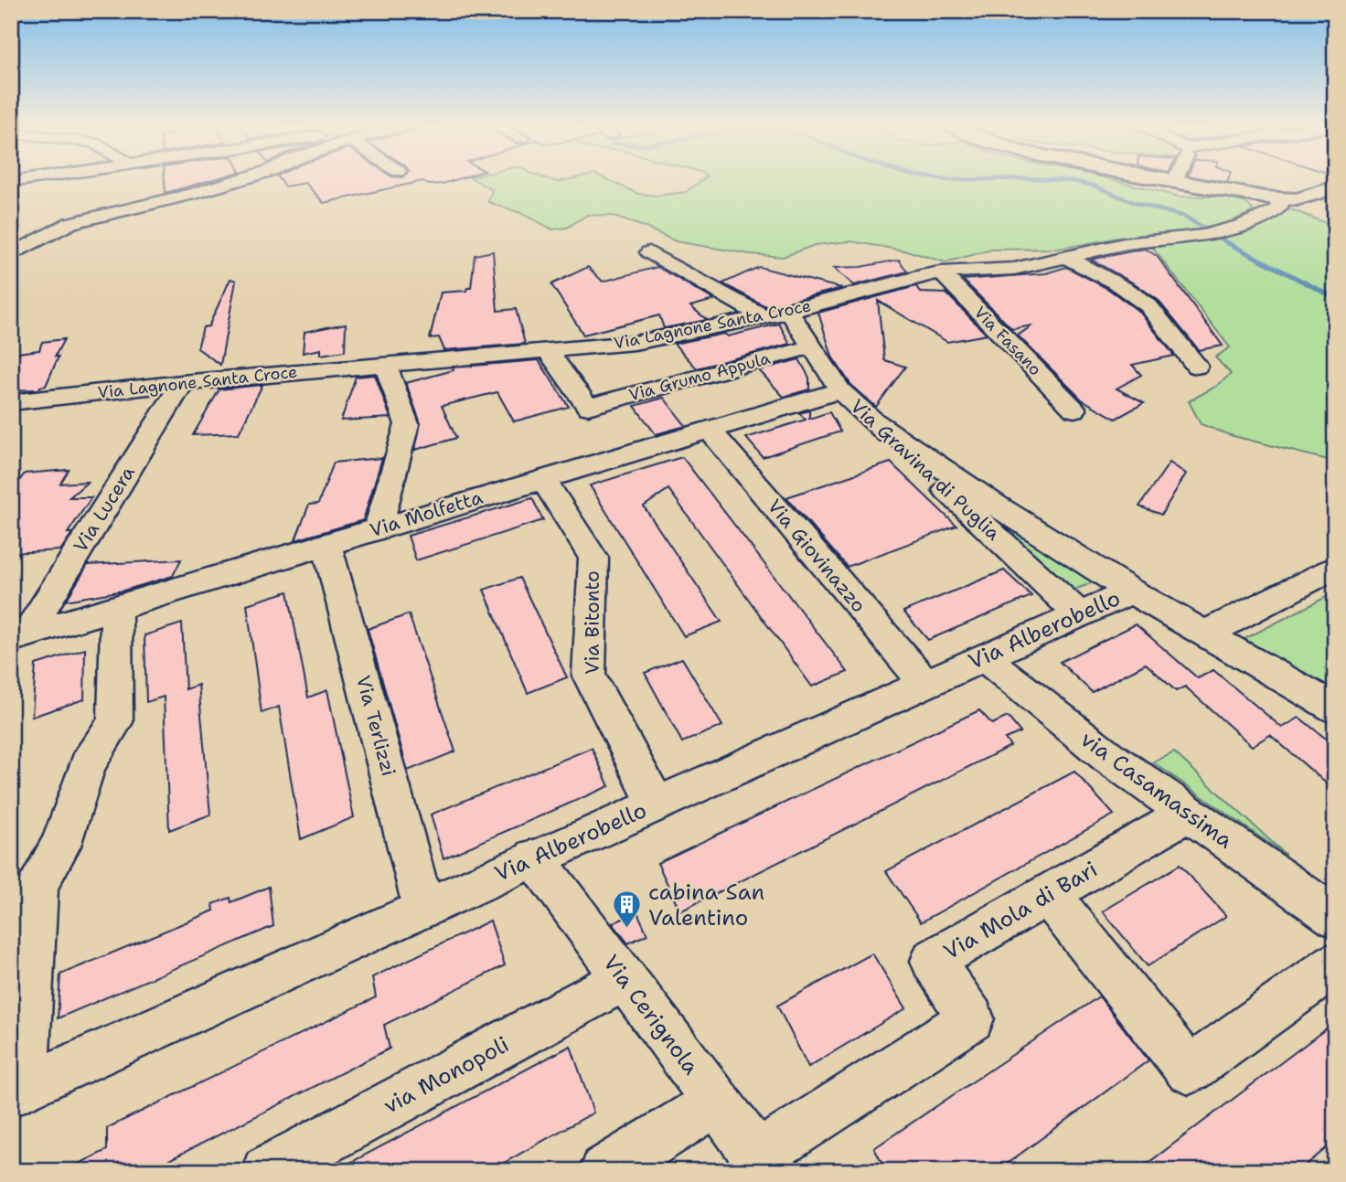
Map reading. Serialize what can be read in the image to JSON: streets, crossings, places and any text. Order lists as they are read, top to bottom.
{
  "streets": {
    "street": [
      "Via Lagnone Santa Croce",
      "Via Fasano",
      "Via Grumo Appula",
      "Via Gravina di Puglia",
      "Via Lucera",
      "Via Molfetta",
      "Via Giovinazzo",
      "Via Bitonto",
      "Via Alberobello",
      "Via Terlizzi",
      "via Casamassima",
      "Via Mola di Bari",
      "Via Cerignola",
      "via Monopoli"
    ]
  },
  "crossings": [
    ["Via Lagnone Santa Croce", "Via Fasano"],
    ["Via Lagnone Santa Croce", "Via Grumo Appula"],
    ["Via Lagnone Santa Croce", "Via Gravina di Puglia"],
    ["Via Lagnone Santa Croce", "Via Lucera"],
    ["Via Grumo Appula", "Via Gravina di Puglia"],
    ["Via Gravina di Puglia", "Via Molfetta"],
    ["Via Gravina di Puglia", "Via Alberobello"],
    ["Via Lucera", "Via Molfetta"],
    ["Via Molfetta", "Via Giovinazzo"],
    ["Via Molfetta", "Via Bitonto"],
    ["Via Molfetta", "Via Terlizzi"],
    ["Via Giovinazzo", "Via Alberobello"],
    ["Via Bitonto", "Via Alberobello"],
    ["Via Alberobello", "Via Terlizzi"],
    ["Via Alberobello", "via Casamassima"],
    ["Via Alberobello", "Via Cerignola"],
    ["via Casamassima", "Via Mola di Bari"],
    ["Via Mola di Bari", "Via Cerignola"],
    ["Via Cerignola", "via Monopoli"]
  ],
  "places": {
    "building": ["cabina San Valentino"]
  }
}
